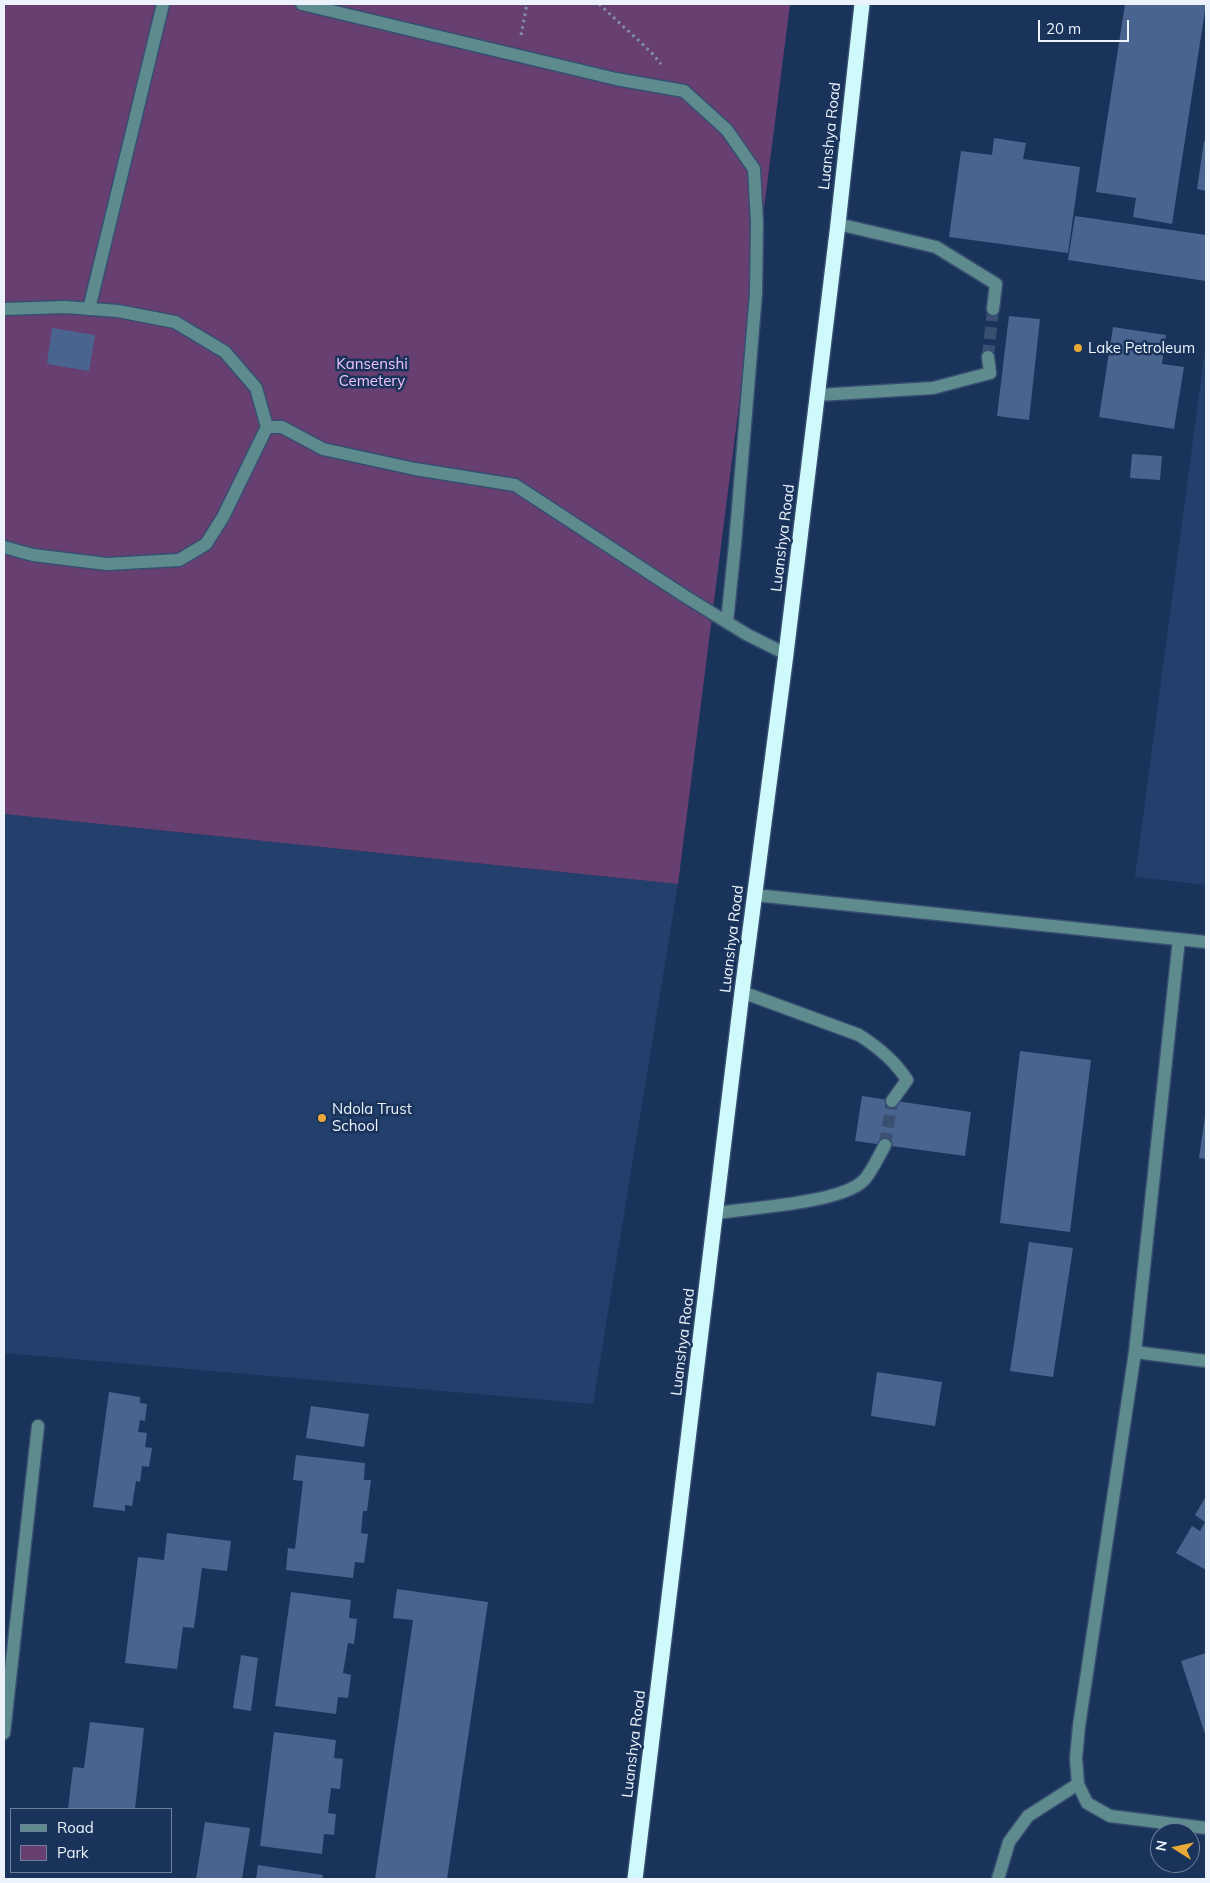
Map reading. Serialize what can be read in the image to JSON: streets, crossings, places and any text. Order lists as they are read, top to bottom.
{
  "streets": {
    "highway": ["Luanshya Road"]
  },
  "parks": ["Kansenshi Cemetery"],
  "places": ["Lake Petroleum", "Ndola Trust School"],
  "legend": ["Road", "Park"],
  "scale_bar": "20 m",
  "north": "left"
}
